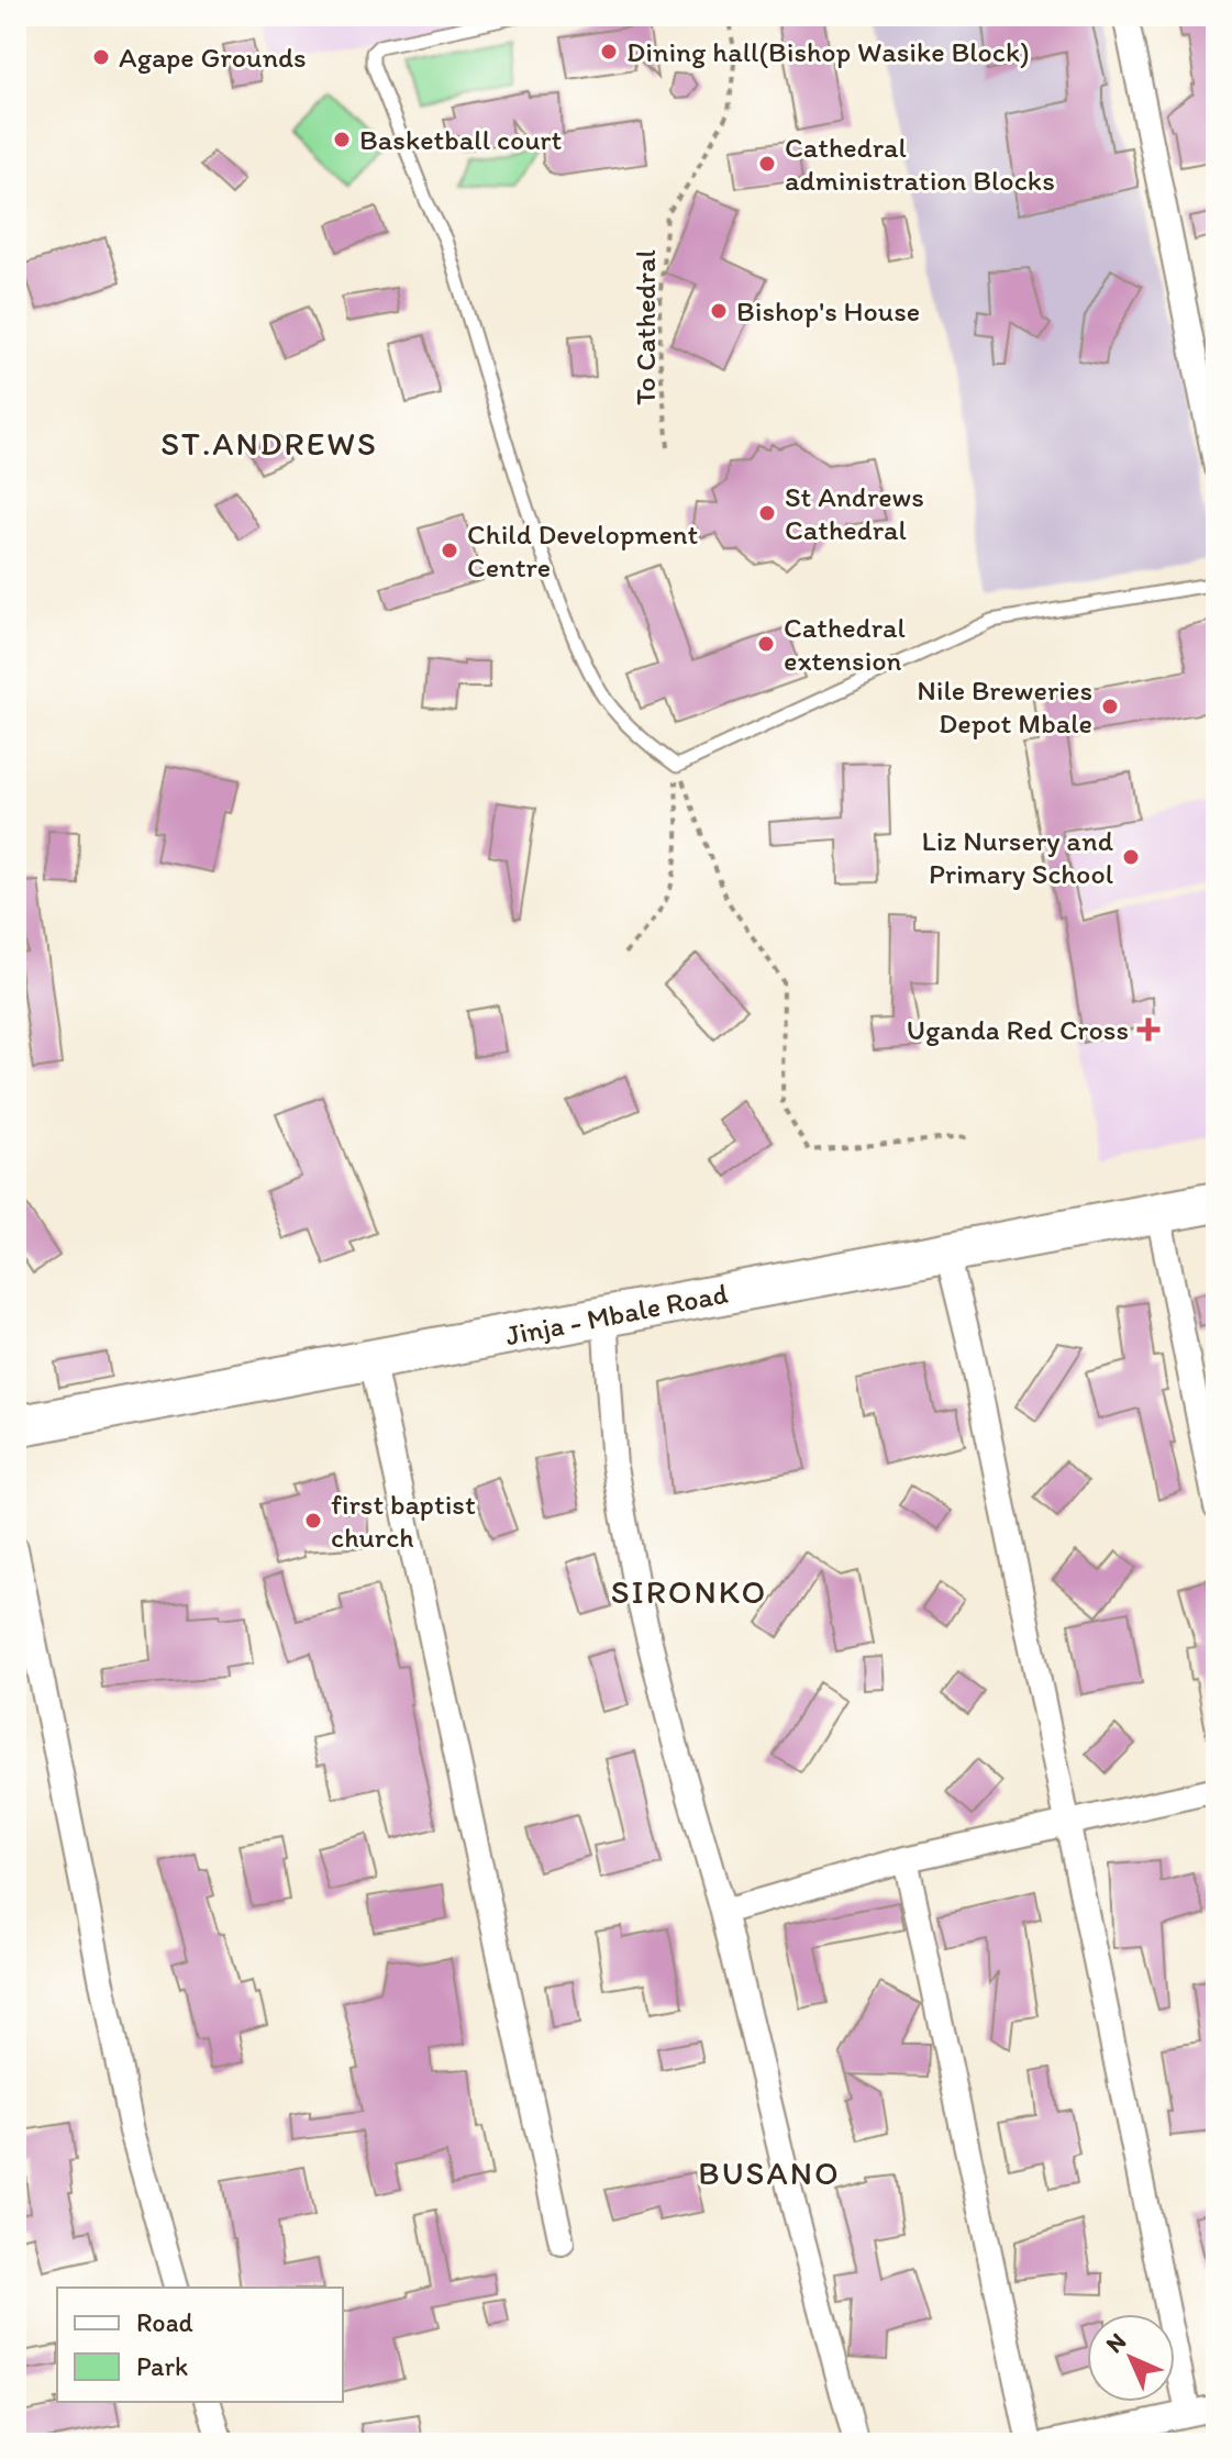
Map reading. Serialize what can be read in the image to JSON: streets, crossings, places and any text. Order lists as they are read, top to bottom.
{
  "streets": {
    "main road": ["Jinja - Mbale Road"],
    "path": ["To Cathedral"]
  },
  "districts": ["ST.ANDREWS", "SIRONKO", "BUSANO"],
  "places": {
    "other": [
      "Dining hall(Bishop Wasike Block)",
      "Agape Grounds",
      "Basketball court",
      "Cathedral administration Blocks",
      "Bishop's House",
      "St Andrews Cathedral",
      "Child Development Centre",
      "Cathedral extension",
      "Nile Breweries Depot Mbale",
      "Liz Nursery and Primary School",
      "first baptist church"
    ],
    "health": ["Uganda Red Cross"]
  },
  "legend": ["Road", "Park"],
  "north": "top left"
}
